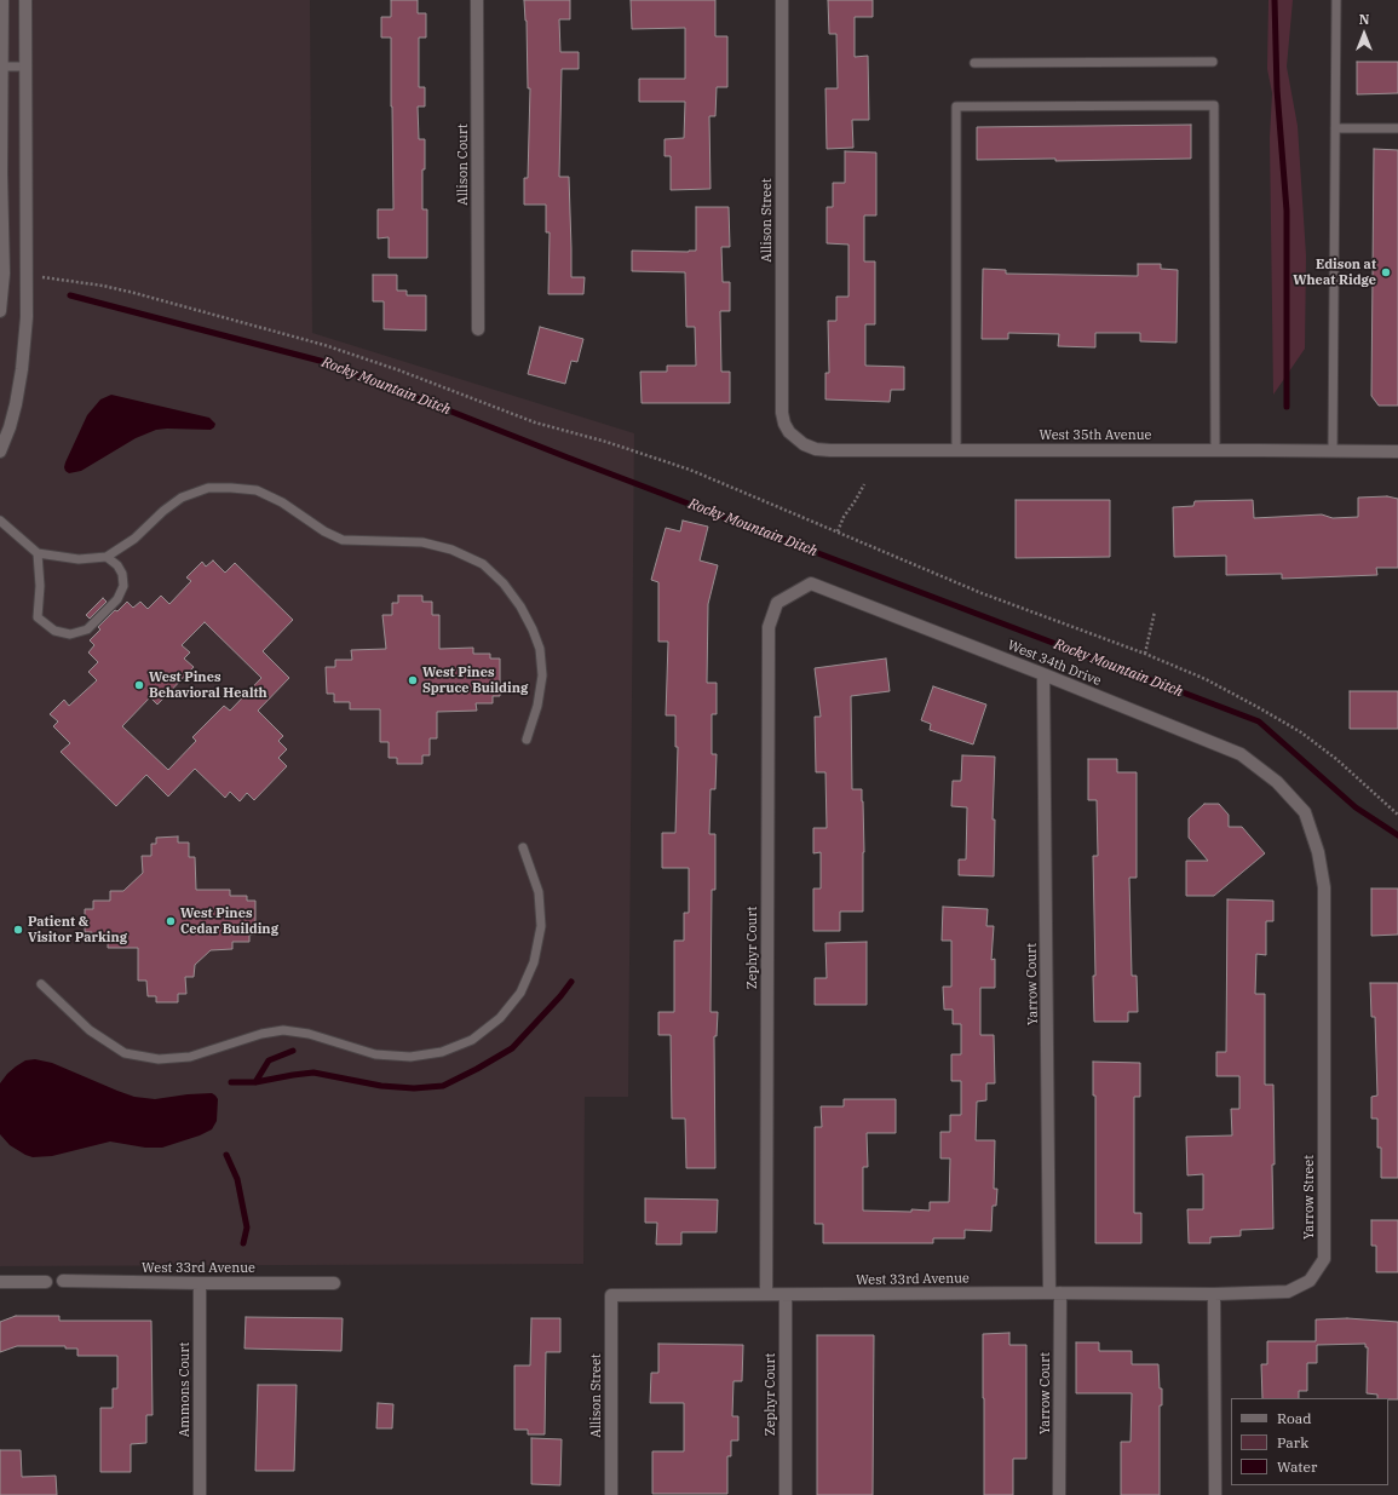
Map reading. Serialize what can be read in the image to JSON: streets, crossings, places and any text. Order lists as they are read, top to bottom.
{
  "streets": {
    "street": [
      "Allison Court",
      "Allison Street",
      "West 35th Avenue",
      "West 34th Drive",
      "Zephyr Court",
      "Yarrow Court",
      "Yarrow Street",
      "West 33rd Avenue",
      "Ammons Court"
    ]
  },
  "crossings": [
    ["Allison Street", "West 35th Avenue"],
    ["Allison Street", "West 33rd Avenue"],
    ["West 34th Drive", "Zephyr Court"],
    ["West 34th Drive", "Yarrow Court"],
    ["West 34th Drive", "Yarrow Street"],
    ["Zephyr Court", "West 33rd Avenue"],
    ["Yarrow Court", "West 33rd Avenue"],
    ["Yarrow Street", "West 33rd Avenue"],
    ["West 33rd Avenue", "Ammons Court"]
  ],
  "water": ["Rocky Mountain Ditch"],
  "places": [
    "Edison at Wheat Ridge",
    "West Pines Spruce Building",
    "West Pines Behavioral Health",
    "West Pines Cedar Building",
    "Patient & Visitor Parking"
  ],
  "legend": ["Road", "Park", "Water"],
  "north": "top"
}
